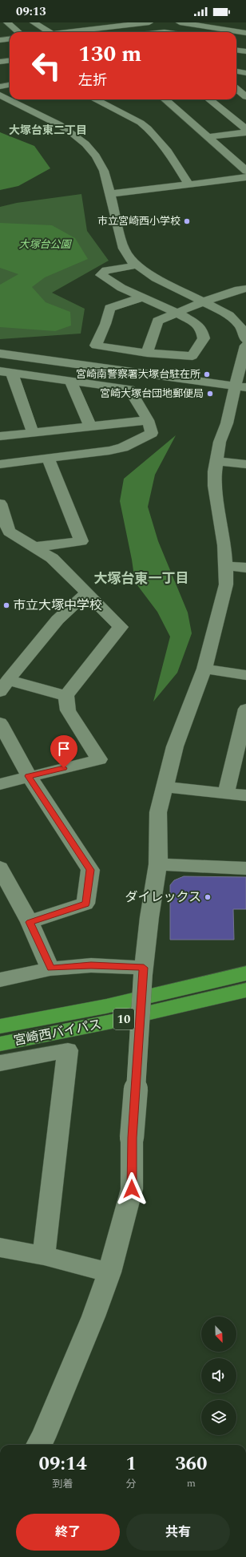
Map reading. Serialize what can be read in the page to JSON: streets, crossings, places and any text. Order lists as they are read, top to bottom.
{
  "streets": {
    "highway": ["10", "宮崎西バイパス"]
  },
  "districts": ["大塚台東二丁目", "大塚台東一丁目"],
  "parks": ["大塚台公園"],
  "places": [
    "市立宮崎西小学校",
    "宮崎南警察署大塚台駐在所",
    "宮崎大塚台団地郵便局",
    "市立大塚中学校",
    "ダイレックス"
  ],
  "north": "bottom right",
  "page": {
    "status": "09:13",
    "turn": ["130 m", "左折"],
    "eta": [
      "09:14",
      "到着",
      "1",
      "分",
      "360",
      "m"
    ],
    "buttons": ["終了", "共有"]
  }
}
